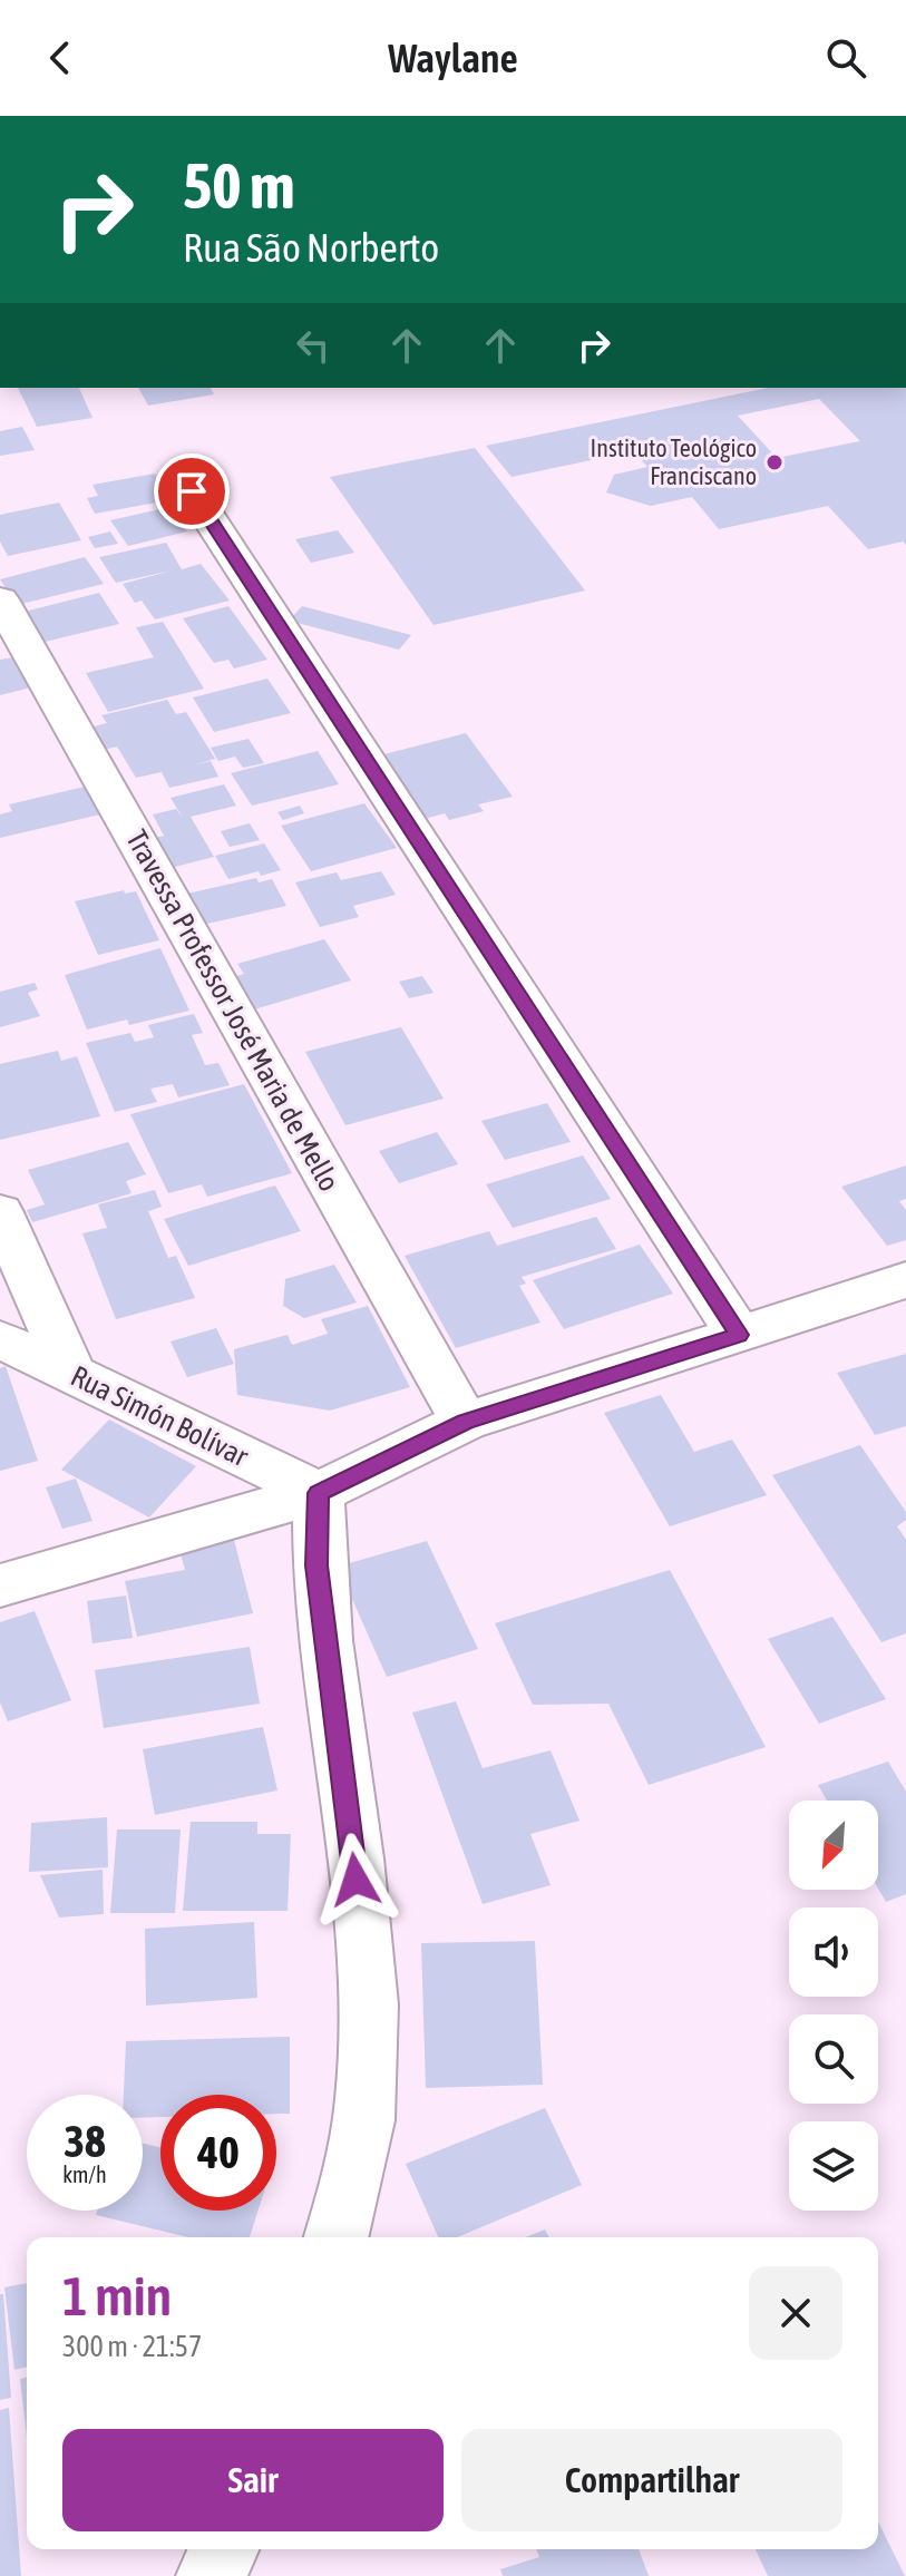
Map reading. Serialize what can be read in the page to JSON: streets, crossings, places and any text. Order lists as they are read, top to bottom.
{
  "streets": {
    "street": ["Travessa Professor José Maria de Mello", "Rua Simón Bolívar"]
  },
  "places": ["Instituto Teológico Franciscano"],
  "north": "bottom left",
  "page": {
    "header": "Waylane",
    "turn": ["50 m", "Rua São Norberto"],
    "speed": "38 km/h",
    "limit": "40",
    "heading": ["1 min", "300 m · 21:57"],
    "buttons": ["Sair", "Compartilhar"]
  }
}
